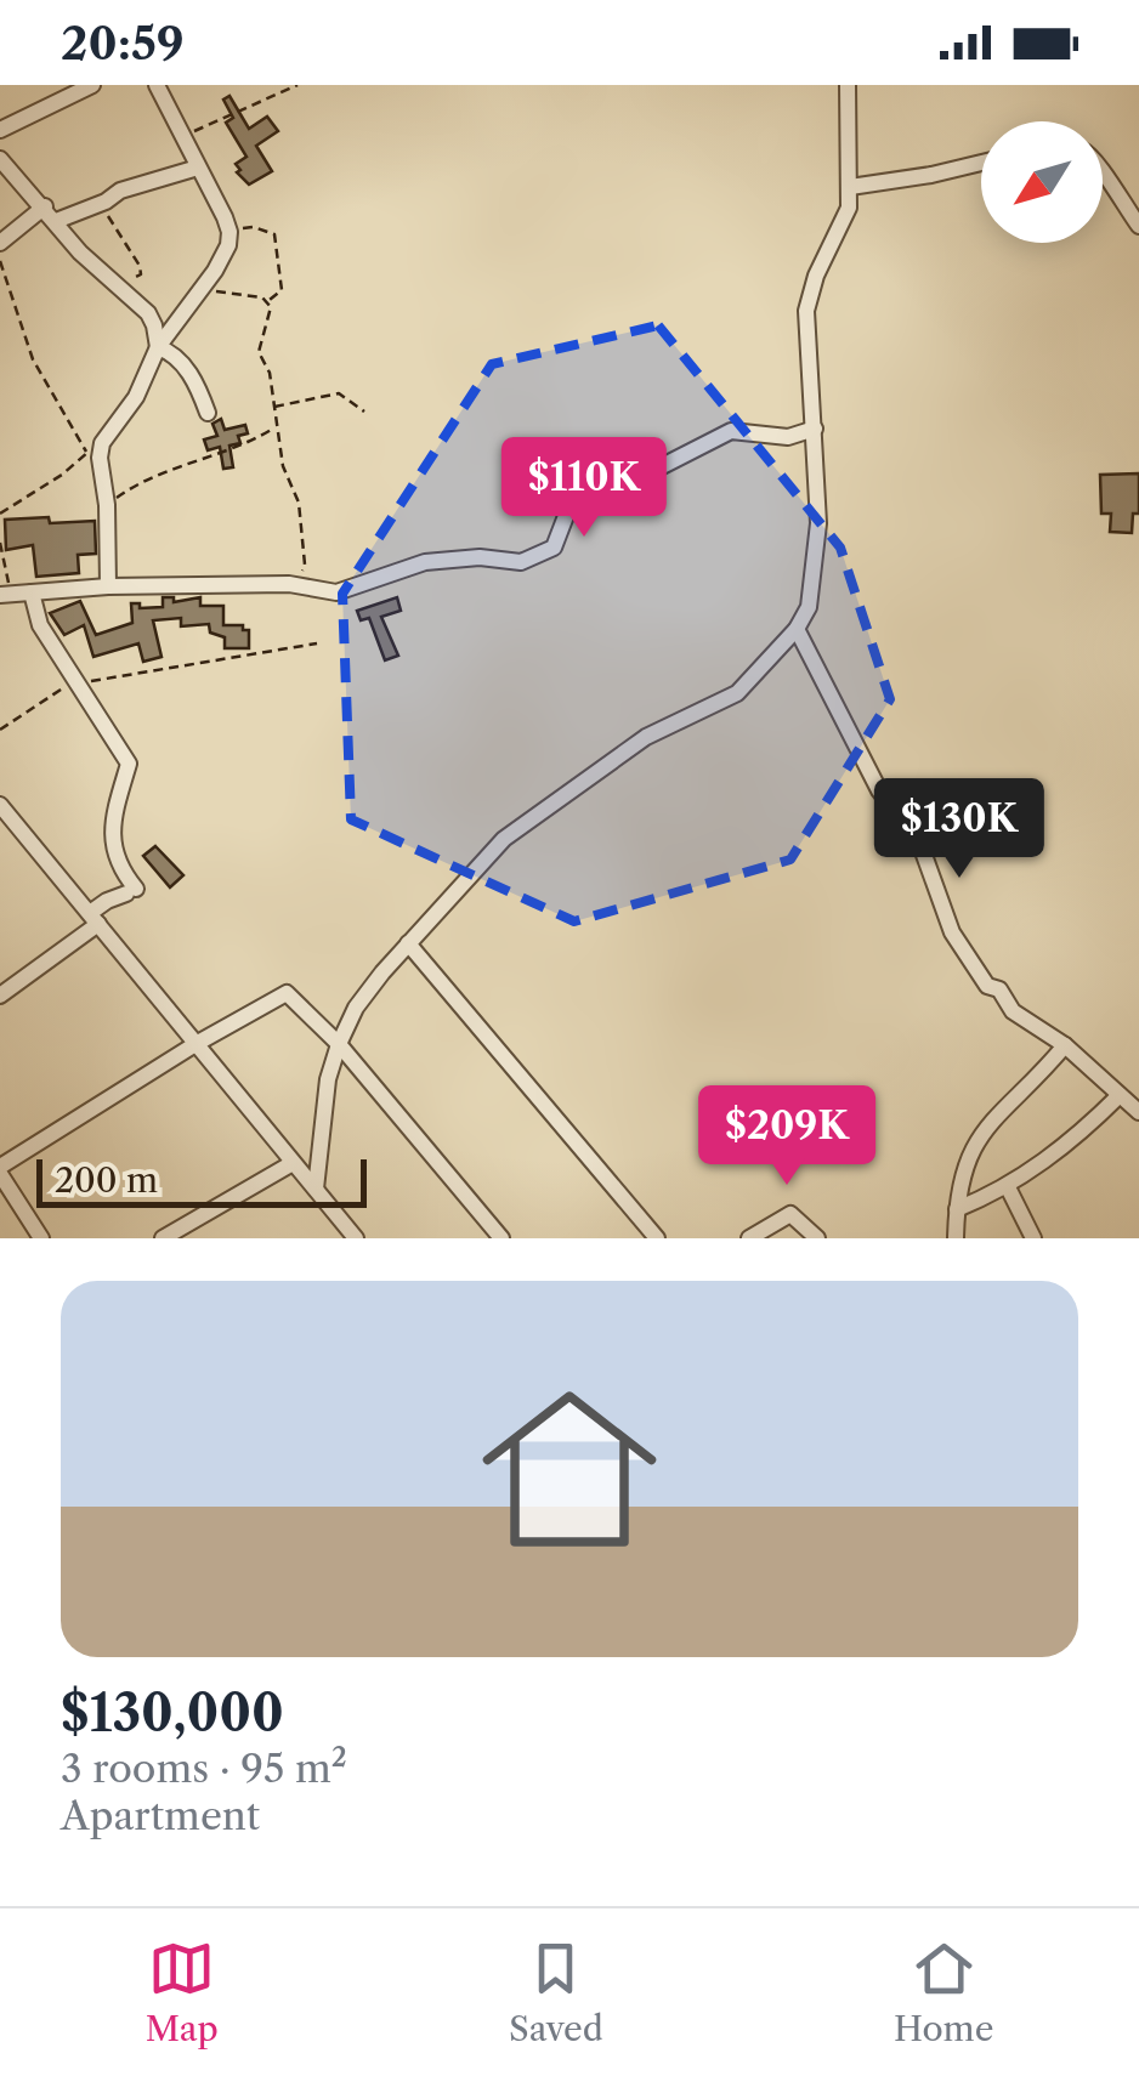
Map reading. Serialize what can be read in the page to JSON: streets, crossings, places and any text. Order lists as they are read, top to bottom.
{
  "scale_bar": "200 m",
  "north": "bottom left",
  "page": {
    "status": "20:59",
    "price": ["$110K", "$130K", "$209K"],
    "scale": "200 m",
    "list": [
      {
        "name": "$130,000",
        "note": "3 rooms · 95 m² · Apartment"
      }
    ],
    "tabs": ["Map", "Saved", "Home"]
  }
}
